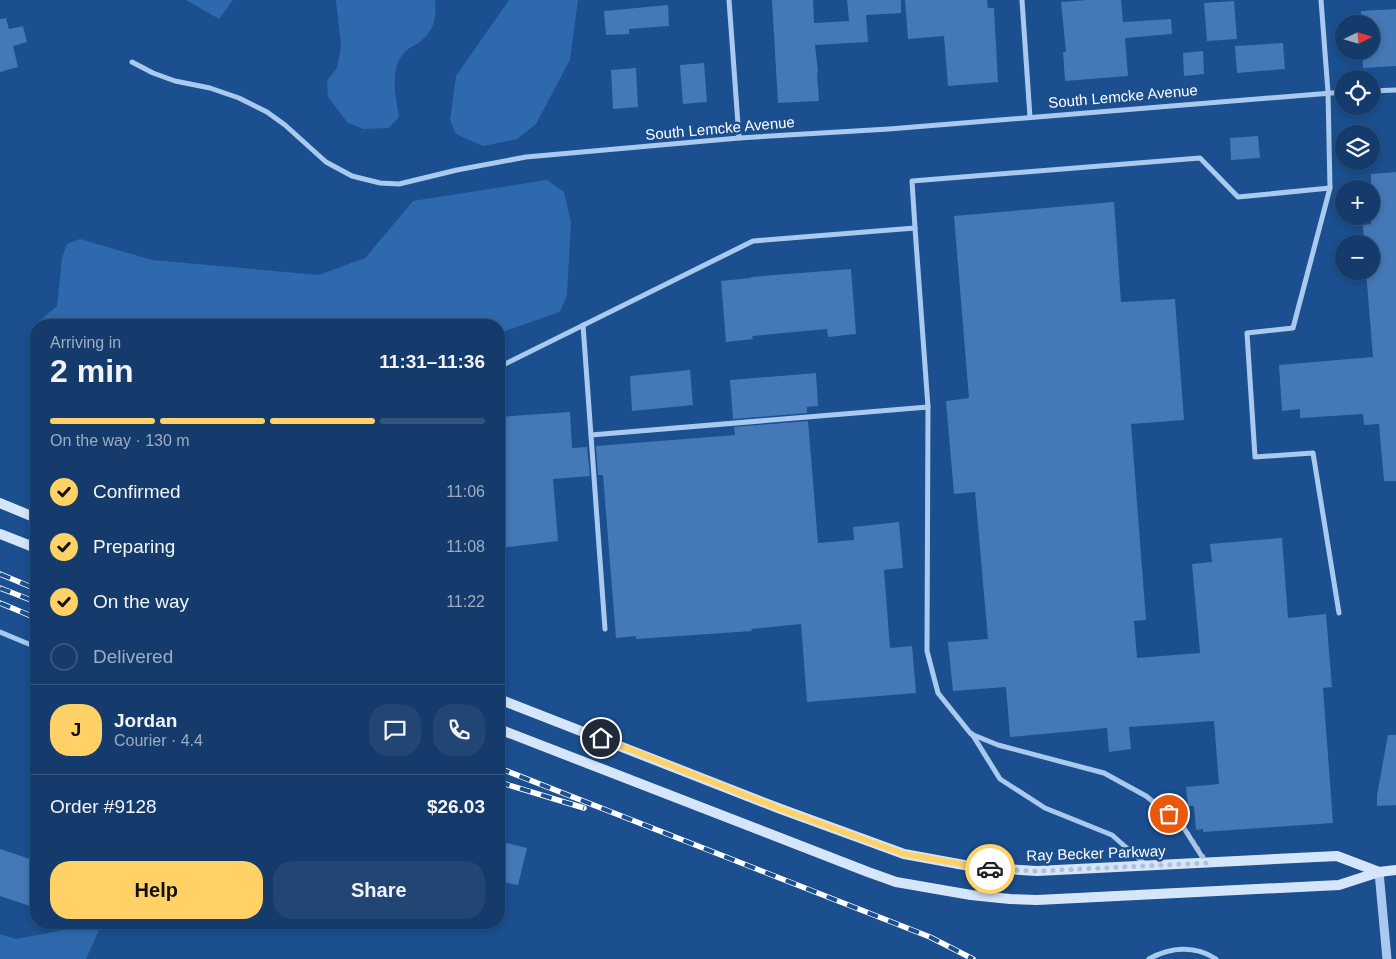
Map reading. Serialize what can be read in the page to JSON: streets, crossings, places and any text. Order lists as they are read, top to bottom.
{
  "streets": {
    "main road": ["Ray Becker Parkway"],
    "street": ["South Lemcke Avenue"]
  },
  "north": "right",
  "page": {
    "map_buttons": ["+", "−"],
    "heading": ["2 min", "Arriving in", "11:31–11:36"],
    "panel": [
      "Jordan",
      "Courier · 4.4",
      "Order #9128",
      "$26.03"
    ],
    "bar": "On the way · 130 m",
    "list": [
      ["Confirmed", "11:06"],
      ["Preparing", "11:08"],
      ["On the way", "11:22"],
      "Delivered"
    ],
    "round": "J",
    "buttons": ["Help", "Share"]
  }
}
